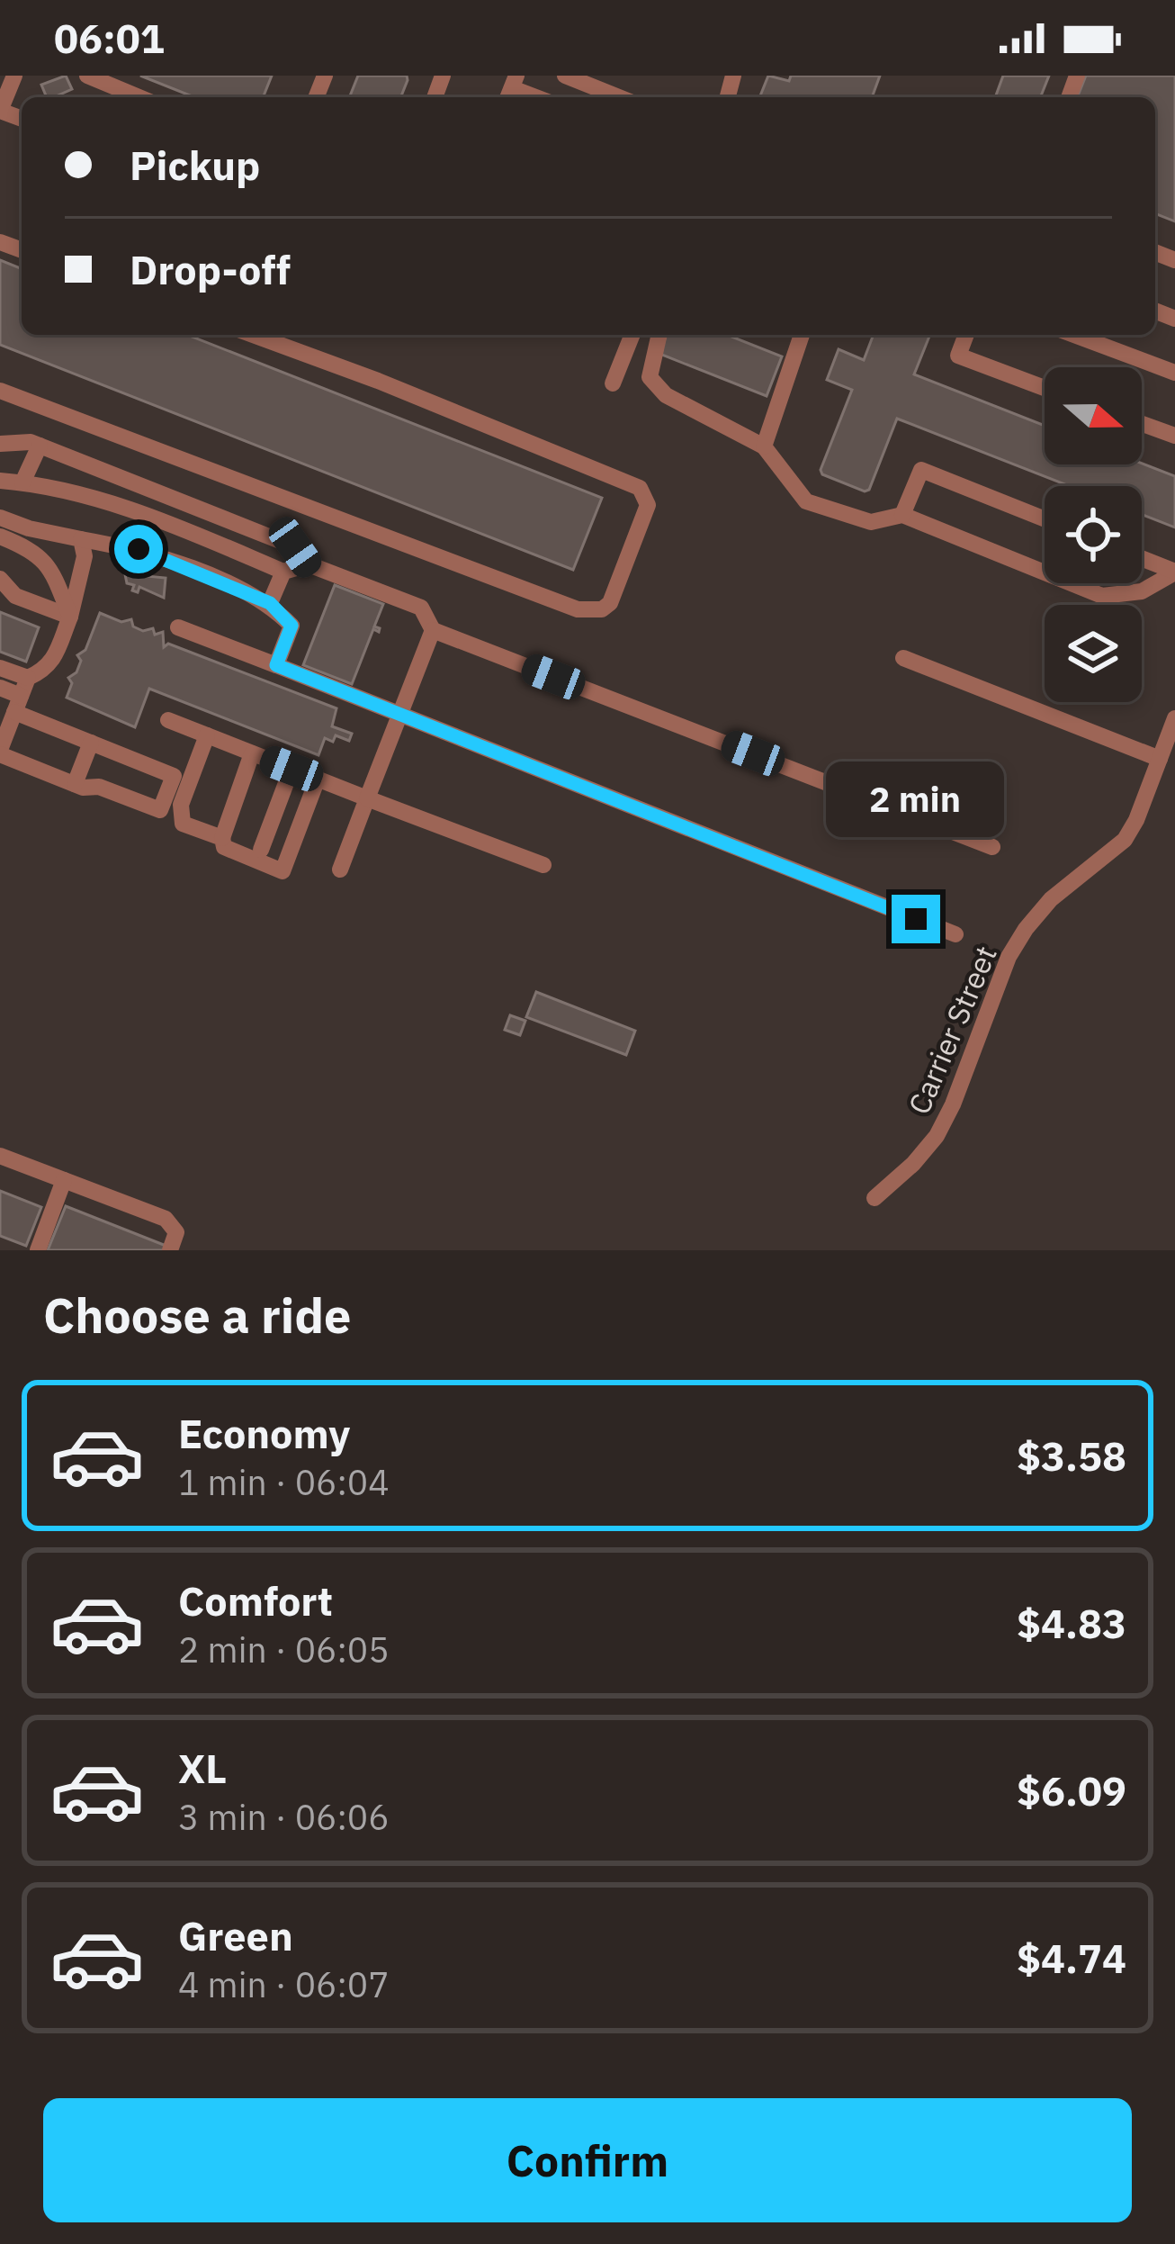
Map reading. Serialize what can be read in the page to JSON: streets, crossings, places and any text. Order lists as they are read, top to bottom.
{
  "streets": {
    "street": ["Carrier Street"]
  },
  "north": "right",
  "page": {
    "status": "06:01",
    "banner": ["Pickup", "Drop-off"],
    "bubble": "2 min",
    "heading": "Choose a ride",
    "list": [
      {
        "name": "Economy",
        "note": "1 min · 06:04",
        "value": "$3.58"
      },
      {
        "name": "Comfort",
        "note": "2 min · 06:05",
        "value": "$4.83"
      },
      {
        "name": "XL",
        "note": "3 min · 06:06",
        "value": "$6.09"
      },
      {
        "name": "Green",
        "note": "4 min · 06:07",
        "value": "$4.74"
      }
    ],
    "buttons": "Confirm"
  }
}
